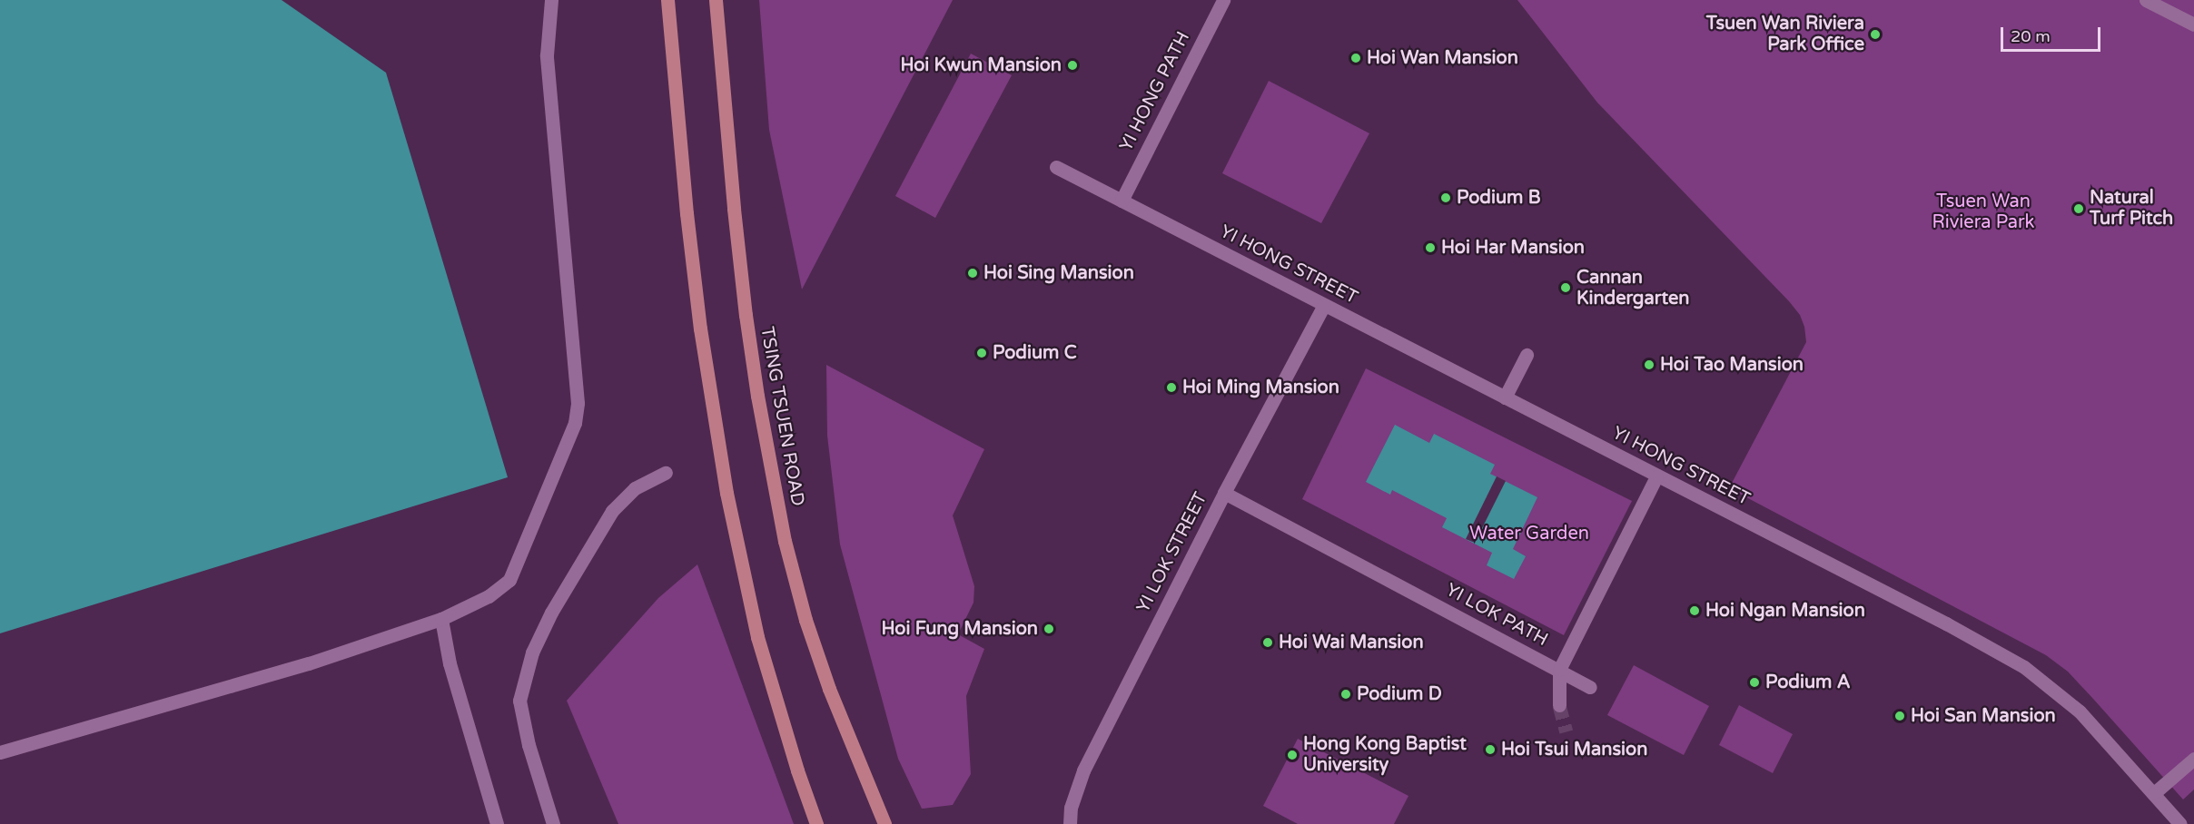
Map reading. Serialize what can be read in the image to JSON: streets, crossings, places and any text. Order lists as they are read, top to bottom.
{
  "streets": {
    "main road": ["TSING TSUEN ROAD"],
    "street": [
      "YI HONG PATH",
      "YI HONG STREET",
      "YI LOK STREET",
      "YI LOK PATH"
    ]
  },
  "crossings": [
    ["YI HONG PATH", "YI HONG STREET"],
    ["YI HONG STREET", "YI LOK STREET"],
    ["YI HONG STREET", "YI LOK PATH"],
    ["YI LOK STREET", "YI LOK PATH"]
  ],
  "parks": ["Tsuen Wan Riviera Park", "Water Garden"],
  "places": [
    "Tsuen Wan Riviera Park Office",
    "Hoi Wan Mansion",
    "Hoi Kwun Mansion",
    "Podium B",
    "Natural Turf Pitch",
    "Hoi Har Mansion",
    "Hoi Sing Mansion",
    "Cannan Kindergarten",
    "Podium C",
    "Hoi Tao Mansion",
    "Hoi Ming Mansion",
    "Hoi Ngan Mansion",
    "Hoi Fung Mansion",
    "Hoi Wai Mansion",
    "Podium A",
    "Podium D",
    "Hoi San Mansion",
    "Hoi Tsui Mansion",
    "Hong Kong Baptist University"
  ],
  "scale_bar": "20 m"
}
